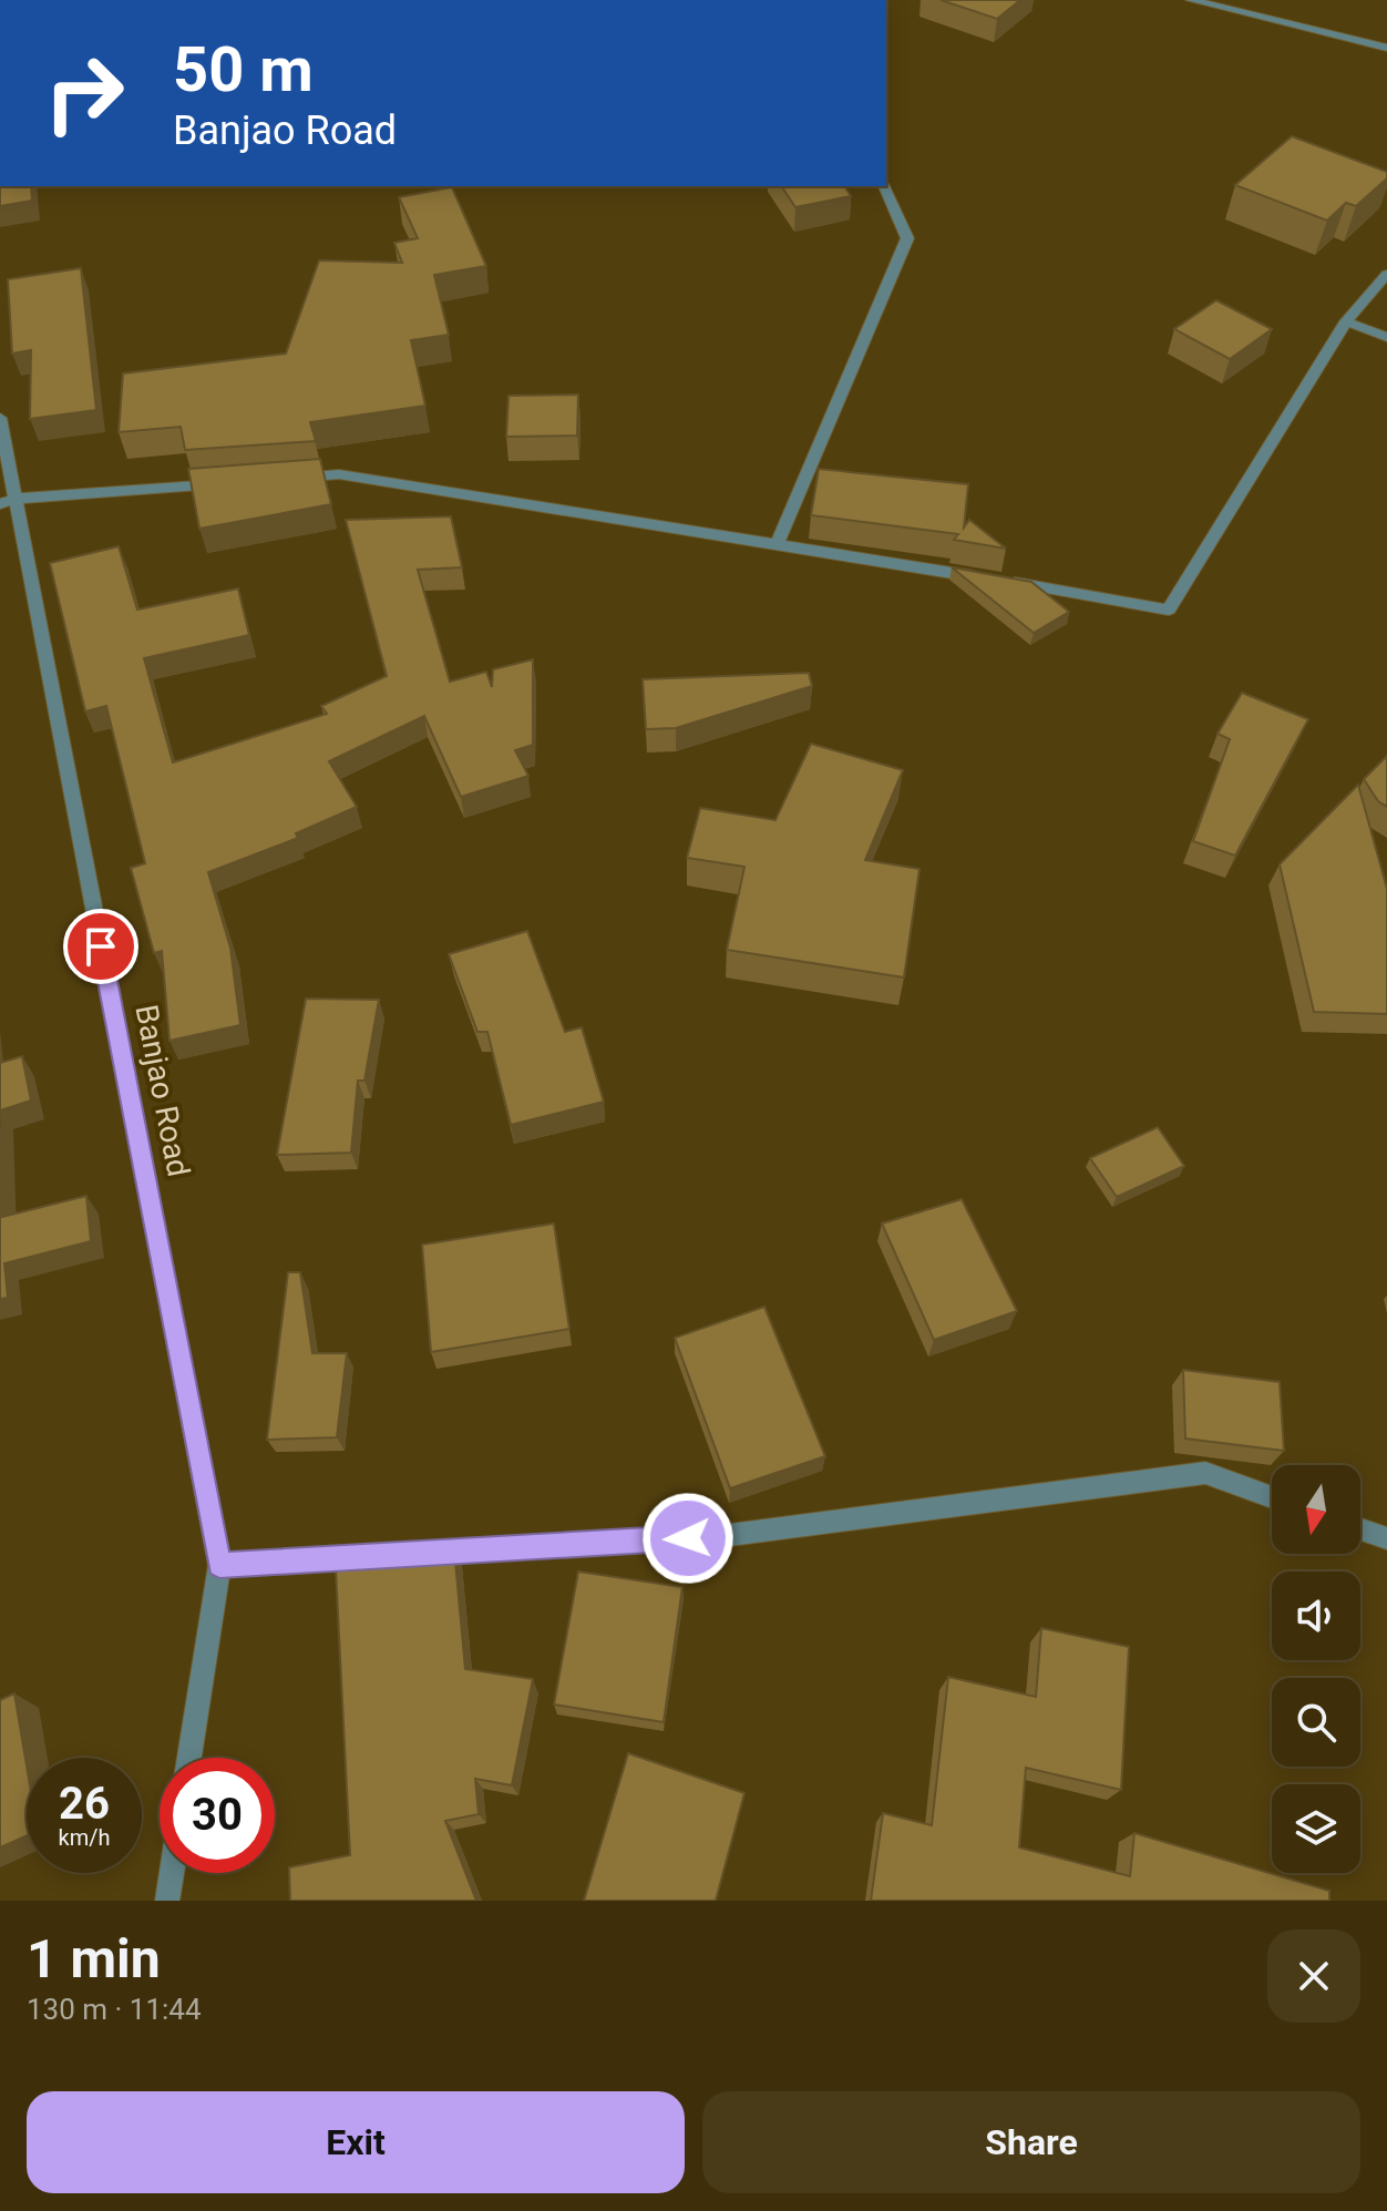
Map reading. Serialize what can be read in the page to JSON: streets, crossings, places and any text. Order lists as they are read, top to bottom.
{
  "streets": {
    "street": ["Banjao Road"]
  },
  "north": "bottom",
  "page": {
    "turn": ["50 m", "Banjao Road"],
    "speed": "26 km/h",
    "limit": "30",
    "heading": ["1 min", "130 m · 11:44"],
    "buttons": ["Exit", "Share"]
  }
}
